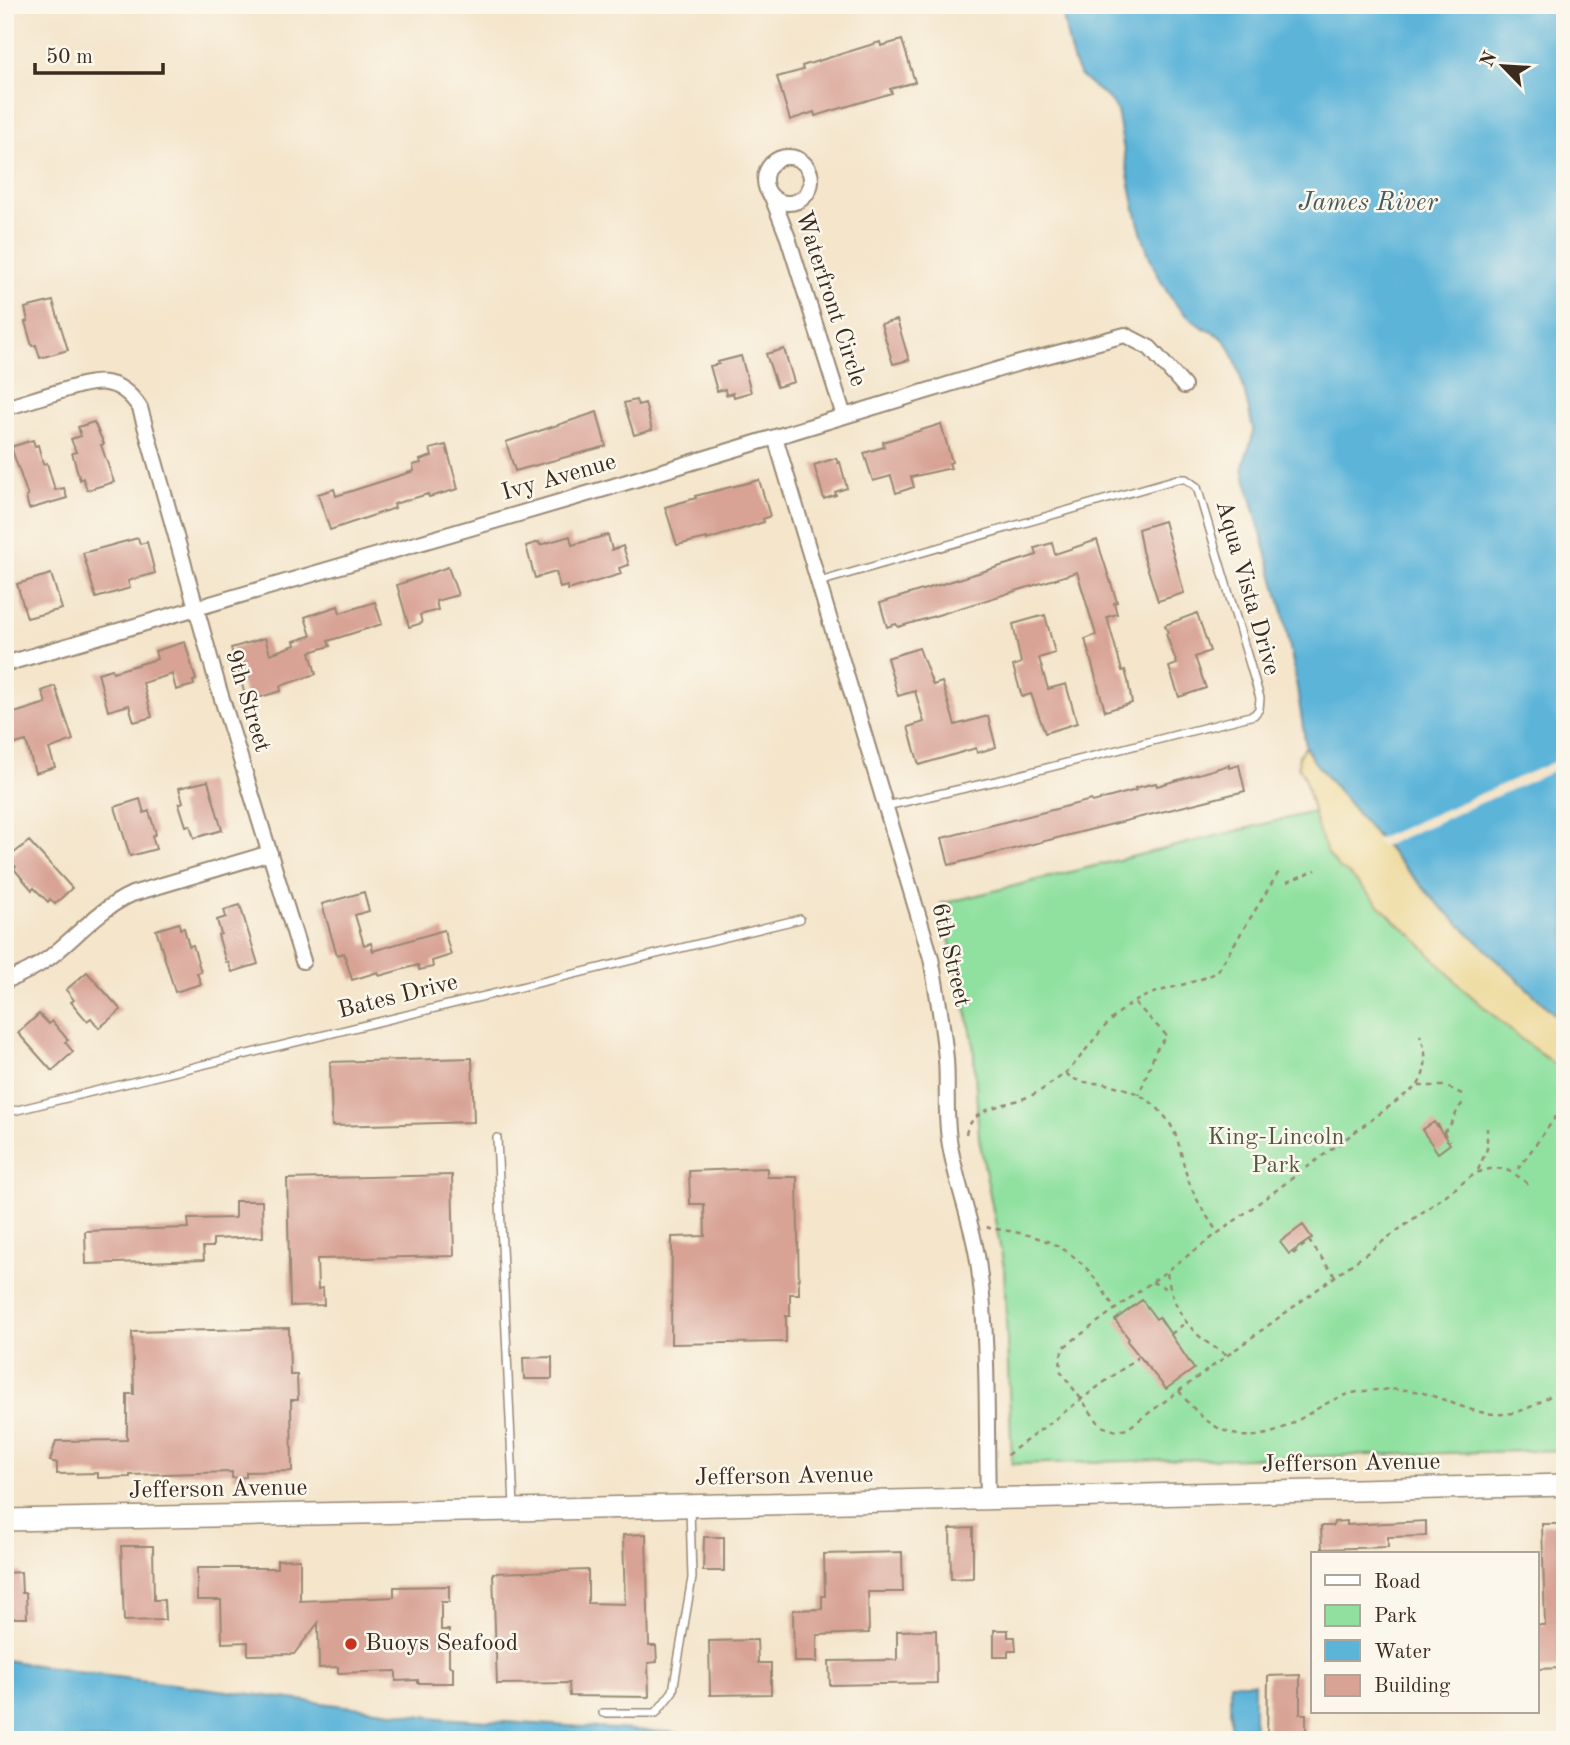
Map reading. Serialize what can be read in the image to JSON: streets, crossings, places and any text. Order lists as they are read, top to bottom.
{
  "streets": {
    "street": [
      "Waterfront Circle",
      "Ivy Avenue",
      "9th Street",
      "6th Street",
      "Jefferson Avenue"
    ],
    "lane": ["Aqua Vista Drive", "Bates Drive"]
  },
  "crossings": [
    ["Waterfront Circle", "Ivy Avenue"],
    ["Ivy Avenue", "9th Street"],
    ["Ivy Avenue", "6th Street"],
    ["Aqua Vista Drive", "6th Street"],
    ["6th Street", "Jefferson Avenue"]
  ],
  "water": ["James River"],
  "parks": ["King-Lincoln Park"],
  "places": ["Buoys Seafood"],
  "legend": [
    "Road",
    "Park",
    "Water",
    "Building"
  ],
  "scale_bar": "50 m",
  "north": "top left"
}
